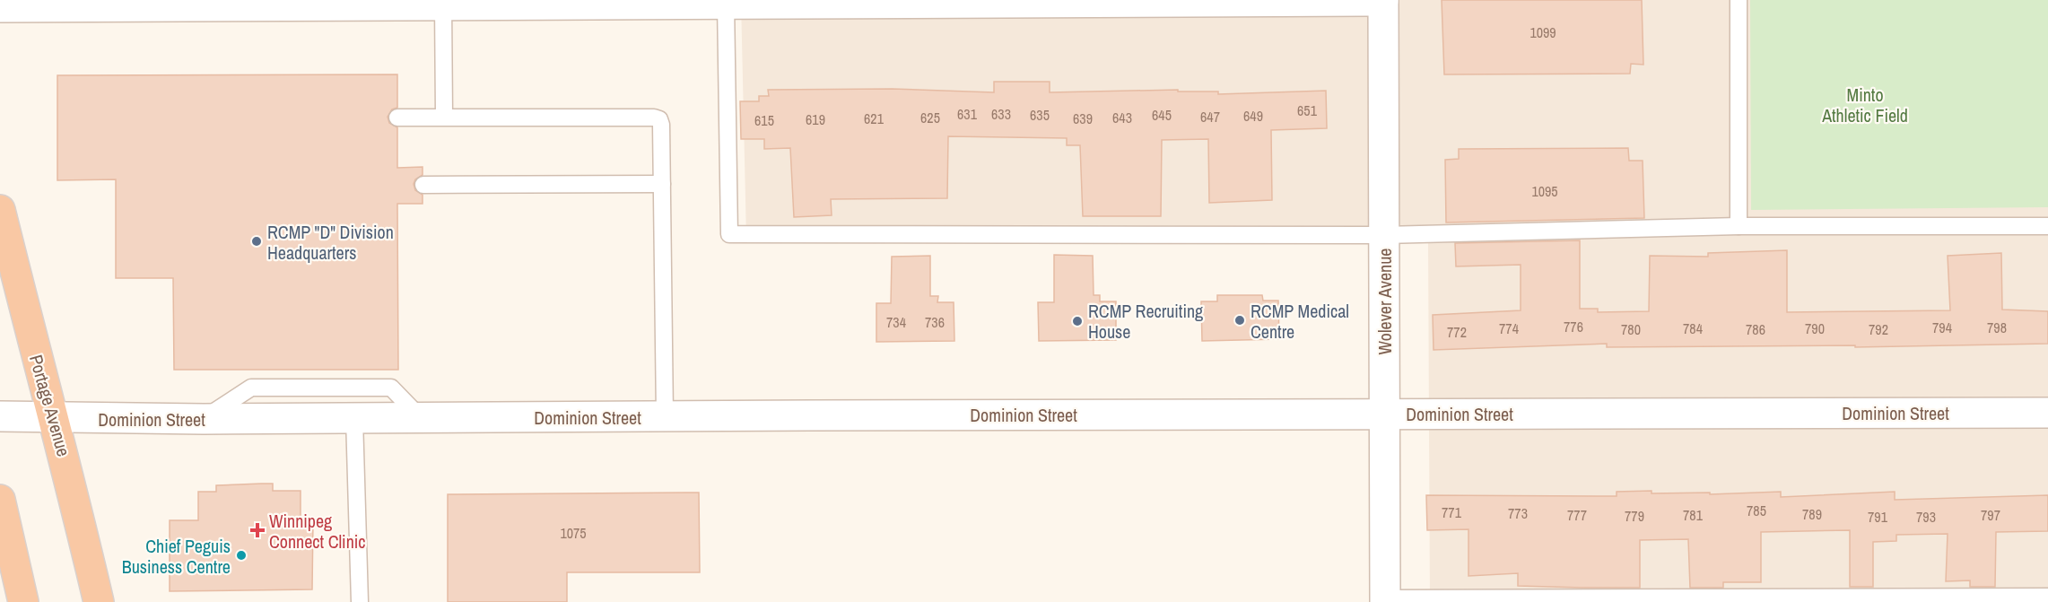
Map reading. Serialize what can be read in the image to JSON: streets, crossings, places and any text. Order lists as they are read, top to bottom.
{
  "streets": {
    "highway": ["Portage Avenue"],
    "street": ["Wolever Avenue", "Dominion Street"]
  },
  "crossings": [
    ["Wolever Avenue", "Dominion Street"],
    ["Portage Avenue", "Dominion Street"]
  ],
  "parks": ["Minto Athletic Field"],
  "places": {
    "other": [
      "RCMP \"D\" Division Headquarters",
      "RCMP Medical Centre",
      "RCMP Recruiting House",
      "Chief Peguis Business Centre"
    ],
    "health": ["Winnipeg Connect Clinic"]
  },
  "house_numbers": [
    "1099",
    "651",
    "631",
    "633",
    "635",
    "645",
    "649",
    "647",
    "625",
    "643",
    "621",
    "639",
    "619",
    "615",
    "1095",
    "734",
    "736",
    "776",
    "794",
    "798",
    "774",
    "784",
    "790",
    "780",
    "786",
    "792",
    "772",
    "785",
    "771",
    "773",
    "789",
    "777",
    "781",
    "797",
    "779",
    "791",
    "793",
    "1075"
  ]
}
